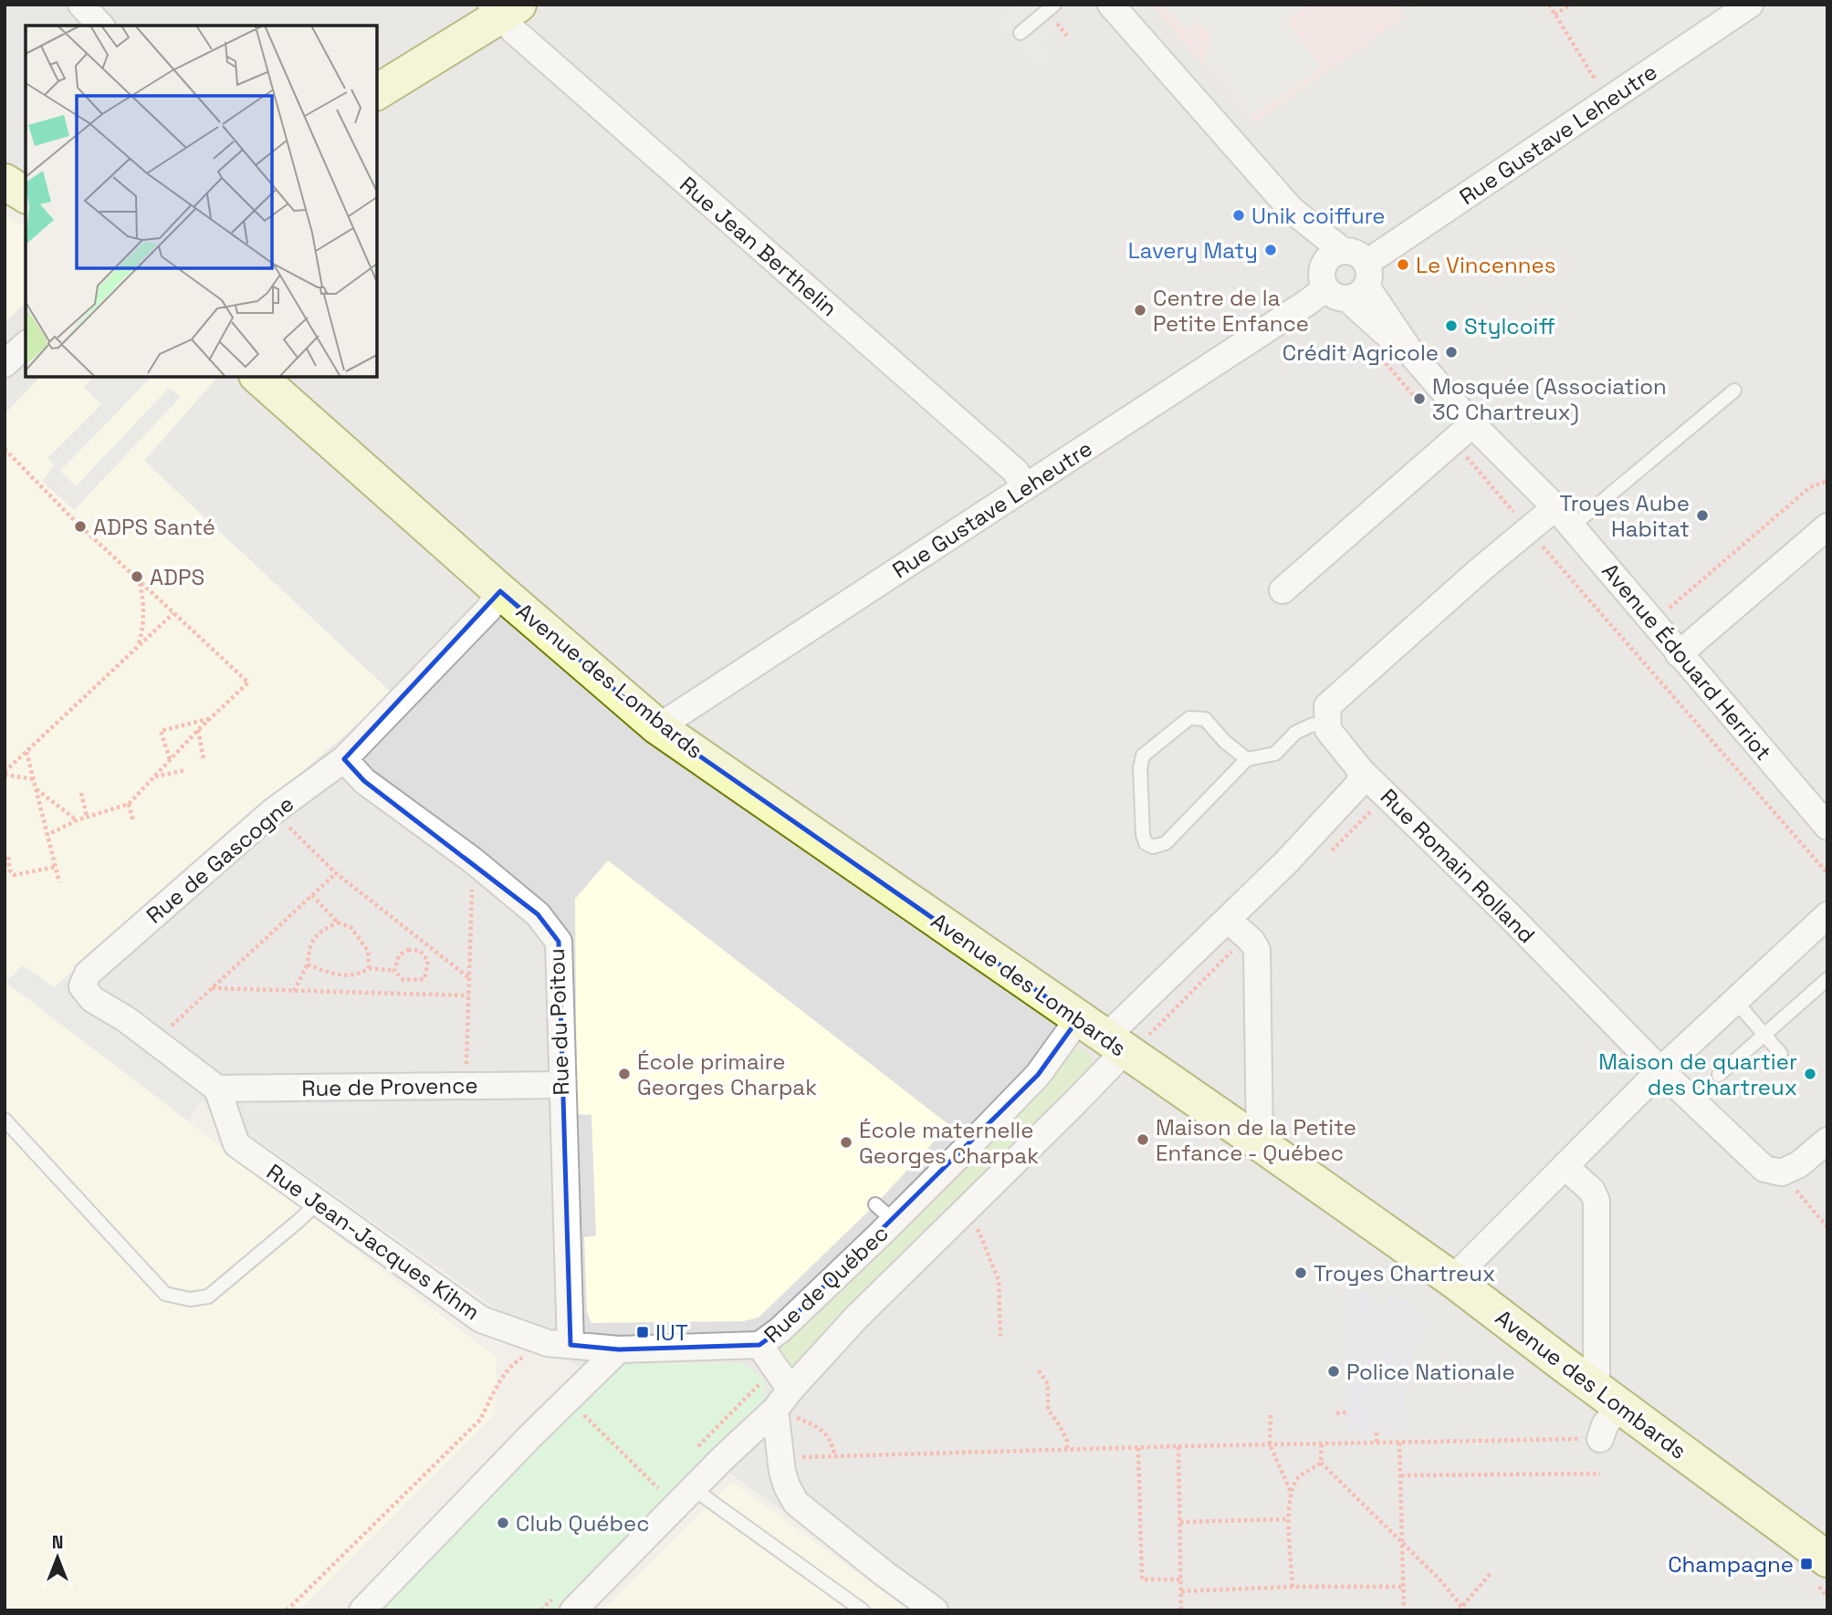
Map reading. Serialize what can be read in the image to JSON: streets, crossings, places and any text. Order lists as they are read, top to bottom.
{
  "streets": {
    "street": [
      "Rue Gustave Leheutre",
      "Rue Jean Berthelin",
      "Avenue Édouard Herriot",
      "Avenue des Lombards",
      "Rue de Gascogne",
      "Rue Romain Rolland",
      "Rue du Poitou",
      "Rue de Provence",
      "Rue Jean-Jacques Kihm",
      "Rue de Québec"
    ]
  },
  "crossings": [
    ["Rue Gustave Leheutre", "Rue Jean Berthelin"],
    ["Rue Gustave Leheutre", "Avenue Édouard Herriot"],
    ["Rue Gustave Leheutre", "Avenue des Lombards"],
    ["Avenue des Lombards", "Rue de Gascogne"],
    ["Avenue des Lombards", "Rue de Québec"],
    ["Rue de Gascogne", "Rue du Poitou"],
    ["Rue de Gascogne", "Rue de Provence"],
    ["Rue de Gascogne", "Rue Jean-Jacques Kihm"],
    ["Rue du Poitou", "Rue de Provence"],
    ["Rue du Poitou", "Rue Jean-Jacques Kihm"],
    ["Rue de Provence", "Rue Jean-Jacques Kihm"],
    ["Rue Jean-Jacques Kihm", "Rue de Québec"]
  ],
  "places": {
    "other": [
      "Unik coiffure",
      "Lavery Maty",
      "Le Vincennes",
      "Centre de la Petite Enfance",
      "Stylcoiff",
      "Crédit Agricole",
      "Mosquée (Association 3C Chartreux)",
      "Troyes Aube Habitat",
      "ADPS Santé",
      "ADPS",
      "École primaire Georges Charpak",
      "Maison de quartier des Chartreux",
      "Maison de la Petite Enfance - Québec",
      "École maternelle Georges Charpak",
      "Troyes Chartreux",
      "Police Nationale",
      "Club Québec"
    ],
    "transit": ["IUT", "Champagne"]
  },
  "north": "top"
}
